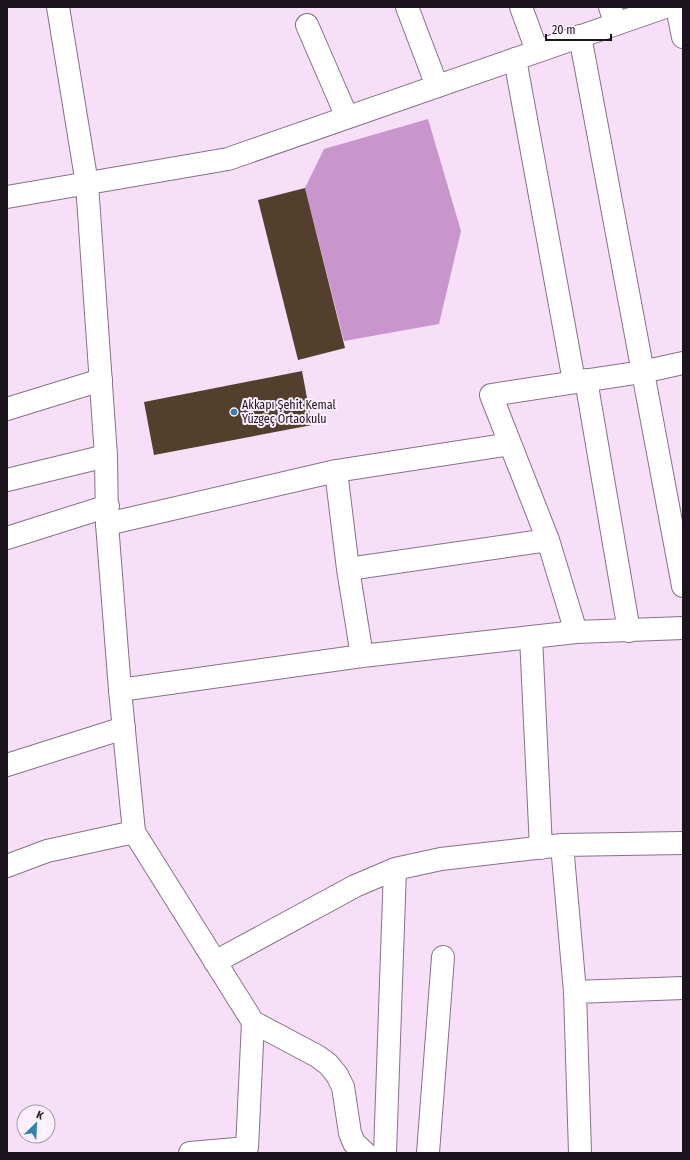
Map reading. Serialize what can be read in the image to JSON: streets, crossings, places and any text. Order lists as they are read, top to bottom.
{
  "places": ["Akkapı Şehit Kemal Yüzgeç Ortaokulu"],
  "scale_bar": "20 m",
  "north": "top right"
}
